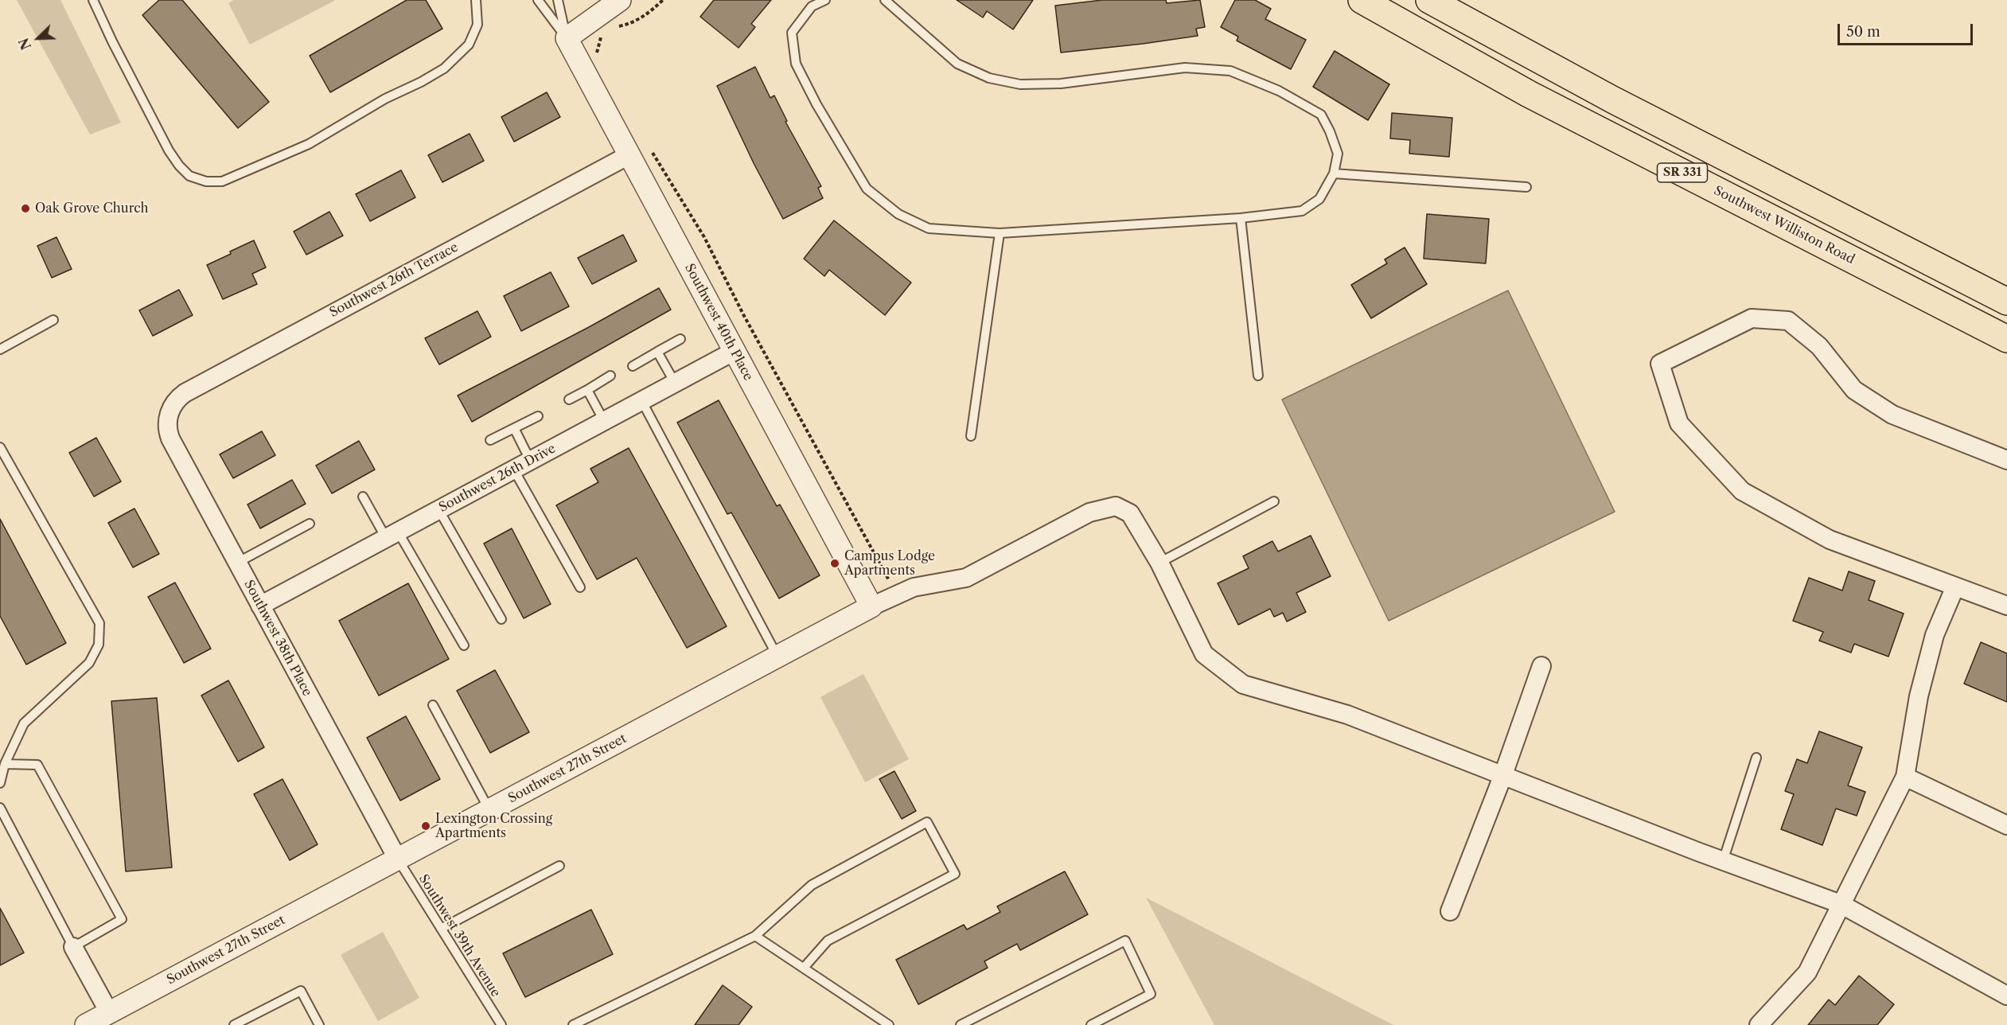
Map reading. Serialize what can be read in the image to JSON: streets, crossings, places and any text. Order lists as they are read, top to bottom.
{
  "streets": {
    "highway": ["SR 331", "Southwest Williston Road"],
    "street": [
      "Southwest 26th Terrace",
      "Southwest 40th Place",
      "Southwest 26th Drive",
      "Southwest 38th Place",
      "Southwest 27th Street"
    ],
    "lane": ["Southwest 39th Avenue"]
  },
  "crossings": [
    ["Southwest 26th Terrace", "Southwest 40th Place"],
    ["Southwest 26th Terrace", "Southwest 38th Place"],
    ["Southwest 40th Place", "Southwest 26th Drive"],
    ["Southwest 40th Place", "Southwest 27th Street"],
    ["Southwest 26th Drive", "Southwest 38th Place"],
    ["Southwest 38th Place", "Southwest 27th Street"],
    ["Southwest 38th Place", "Southwest 39th Avenue"],
    ["Southwest 27th Street", "Southwest 39th Avenue"]
  ],
  "places": ["Oak Grove Church", "Campus Lodge Apartments", "Lexington Crossing Apartments"],
  "scale_bar": "50 m",
  "north": "bottom left"
}
